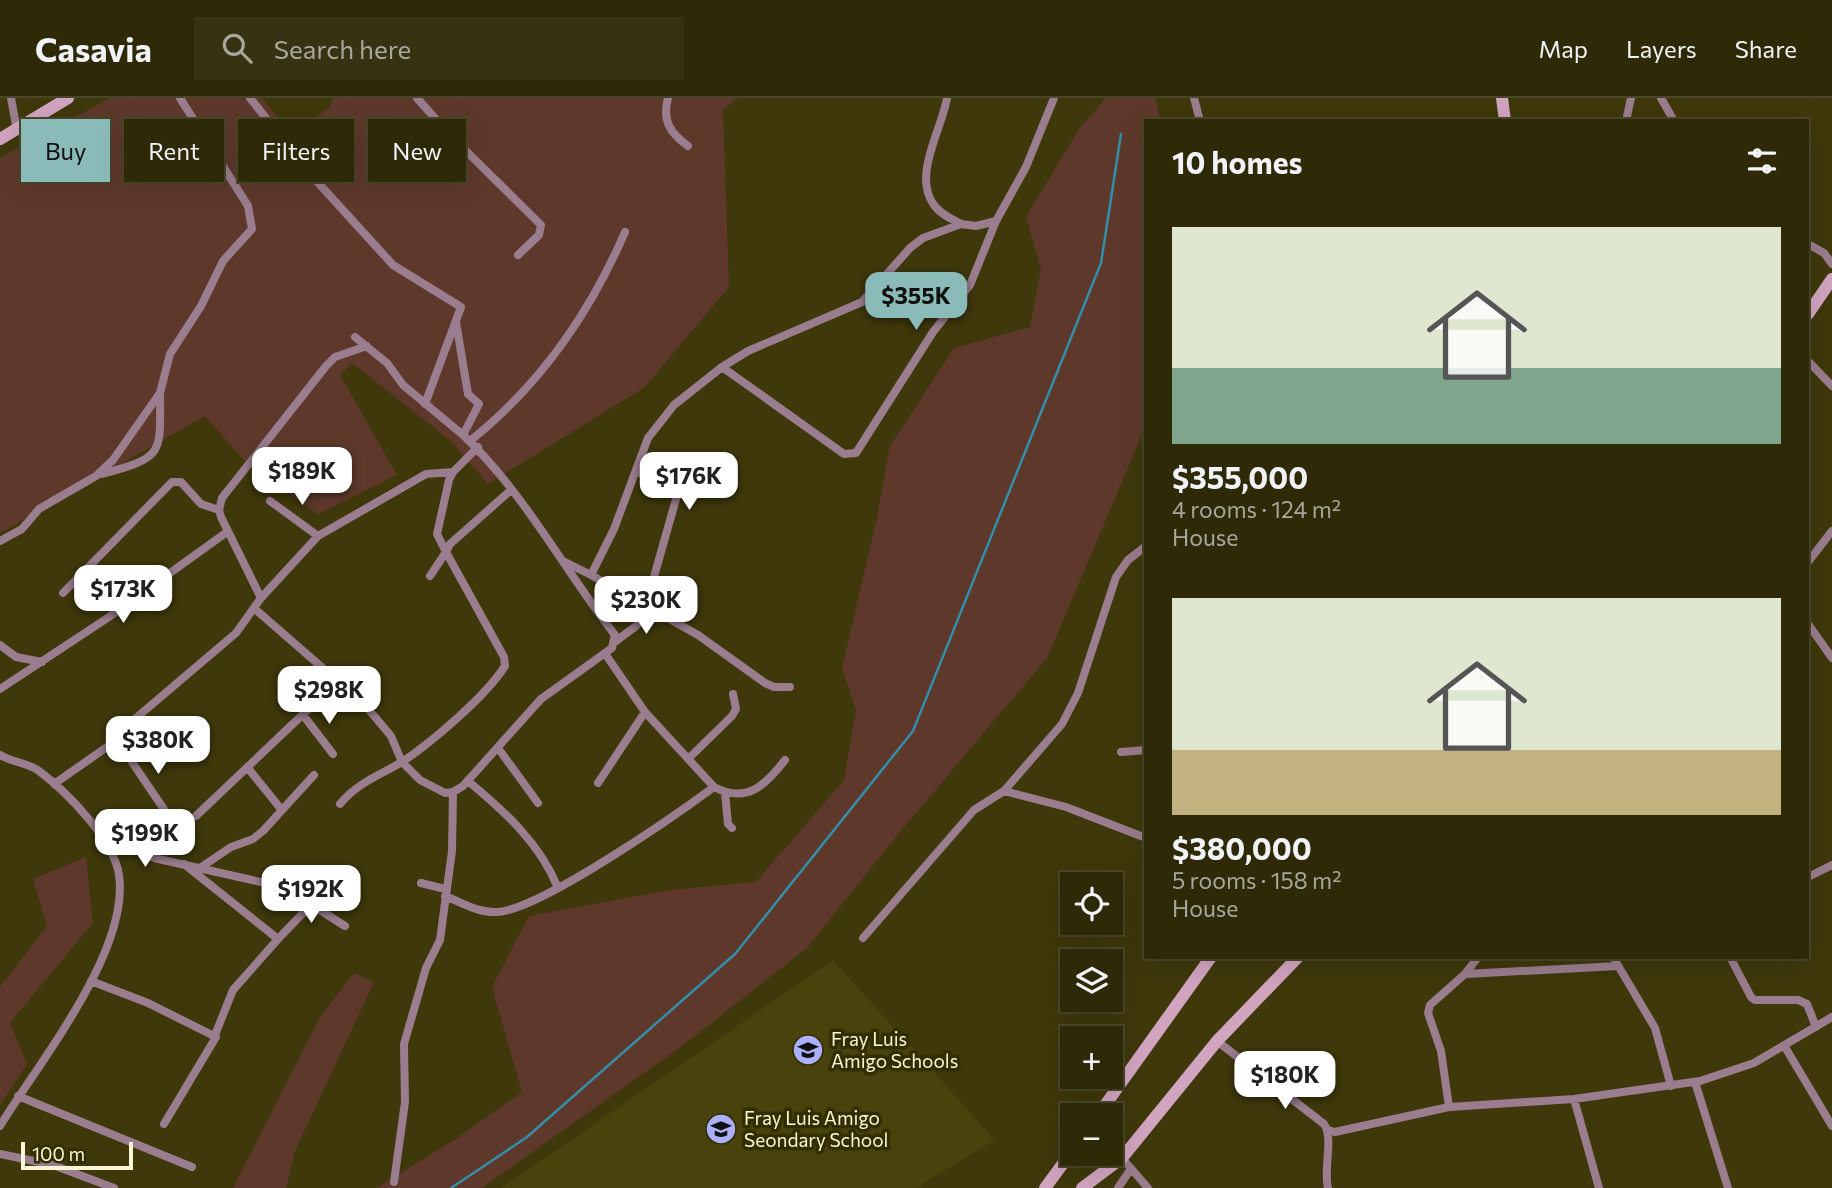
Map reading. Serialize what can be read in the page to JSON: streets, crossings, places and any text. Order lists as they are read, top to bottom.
{
  "places": {
    "school or university": ["Fray Luis Amigo Schools", "Fray Luis Amigo Seondary School"]
  },
  "scale_bar": "100 m",
  "page": {
    "header": "Casavia",
    "search": "Search here",
    "nav": ["Map", "Layers", "Share"],
    "chip": [
      "Buy",
      "Rent",
      "Filters",
      "New"
    ],
    "heading": "10 homes",
    "list": [
      {
        "name": "$355,000",
        "note": "4 rooms · 124 m² · House"
      },
      {
        "name": "$380,000",
        "note": "5 rooms · 158 m² · House"
      }
    ],
    "price": [
      "$355K",
      "$189K",
      "$176K",
      "$173K",
      "$230K",
      "$298K",
      "$380K",
      "$199K",
      "$192K",
      "$180K"
    ],
    "map_buttons": ["+", "−"],
    "scale": "100 m"
  }
}
